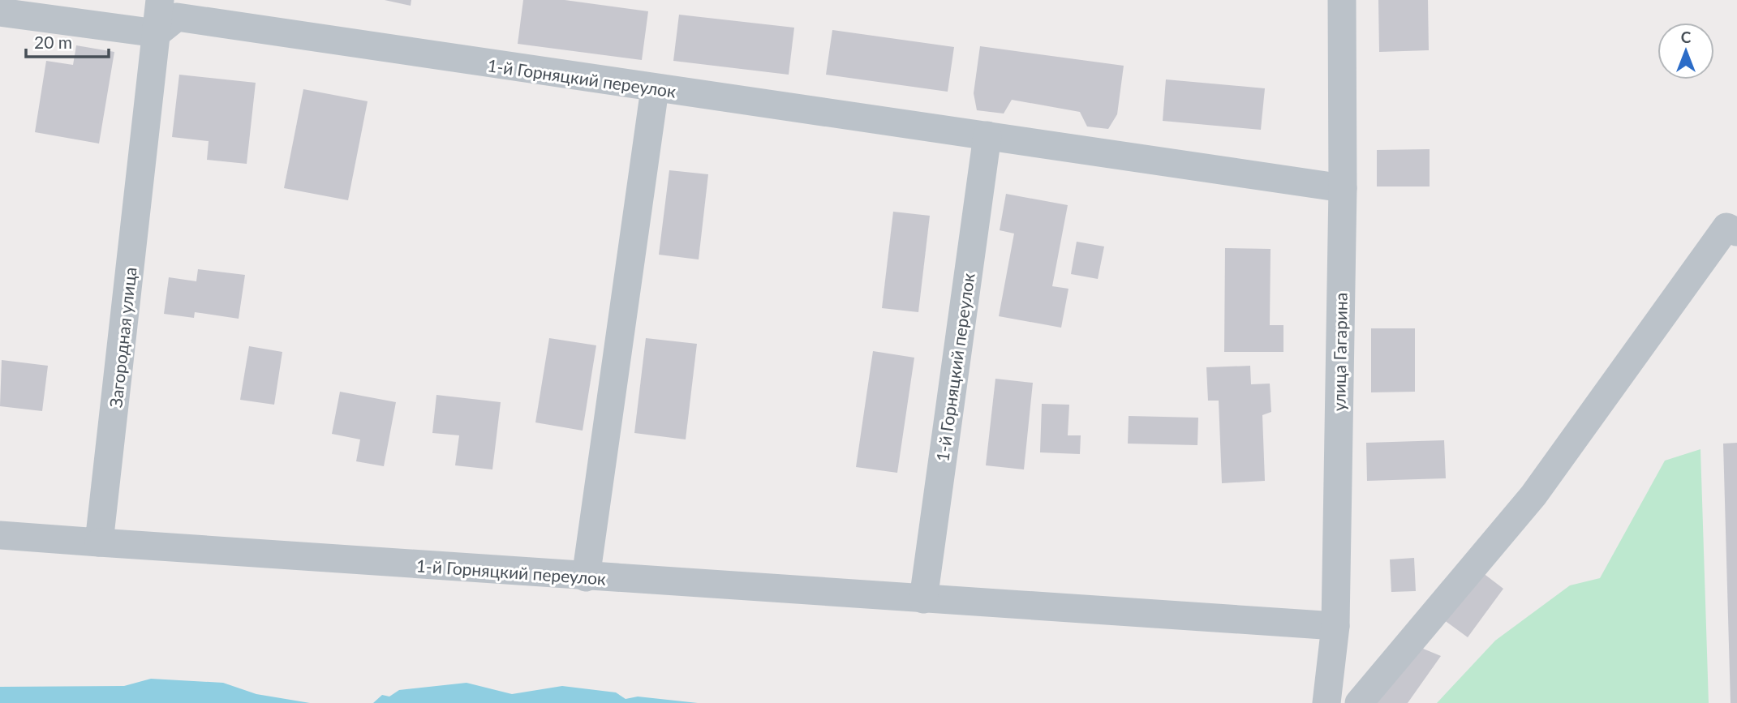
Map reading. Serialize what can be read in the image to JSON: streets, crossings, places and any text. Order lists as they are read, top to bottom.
{
  "streets": {
    "street": ["1-й Горняцкий переулок", "Загородная улица", "улица Гагарина"]
  },
  "crossings": [
    ["1-й Горняцкий переулок", "Загородная улица"],
    ["1-й Горняцкий переулок", "улица Гагарина"]
  ],
  "scale_bar": "20 m",
  "north": "top"
}
